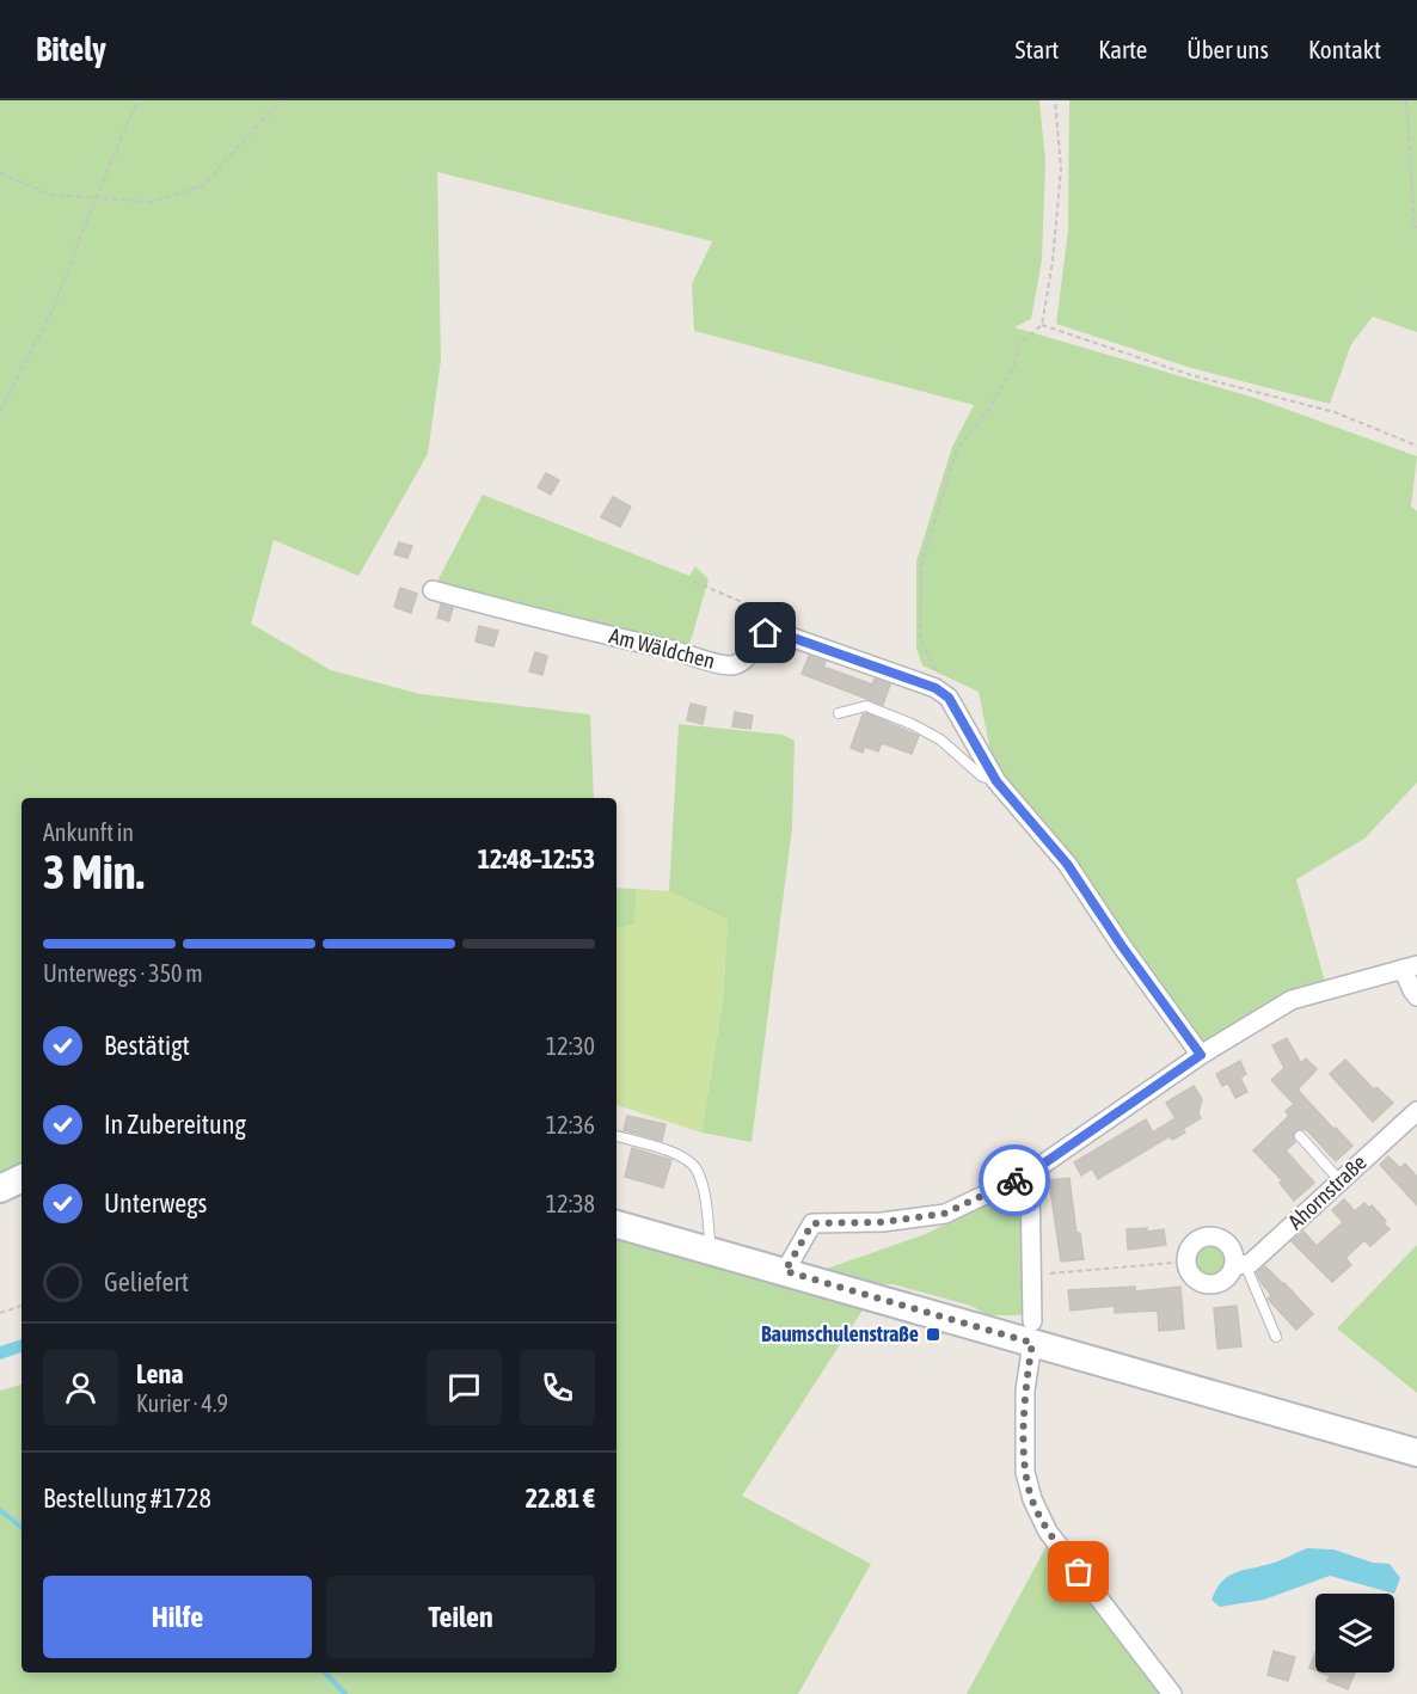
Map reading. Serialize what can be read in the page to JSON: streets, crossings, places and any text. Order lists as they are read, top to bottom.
{
  "streets": {
    "street": ["Am Wäldchen", "Ahornstraße"]
  },
  "places": {
    "transit": ["Baumschulenstraße"]
  },
  "page": {
    "header": "Bitely",
    "nav": [
      "Start",
      "Karte",
      "Über uns",
      "Kontakt"
    ],
    "heading": ["3 Min.", "Ankunft in", "12:48–12:53"],
    "panel": [
      "Lena",
      "Kurier · 4.9",
      "Bestellung #1728",
      "22.81 €"
    ],
    "bar": "Unterwegs · 350 m",
    "list": [
      ["Bestätigt", "12:30"],
      ["In Zubereitung", "12:36"],
      ["Unterwegs", "12:38"],
      "Geliefert"
    ],
    "buttons": ["Hilfe", "Teilen"]
  }
}
